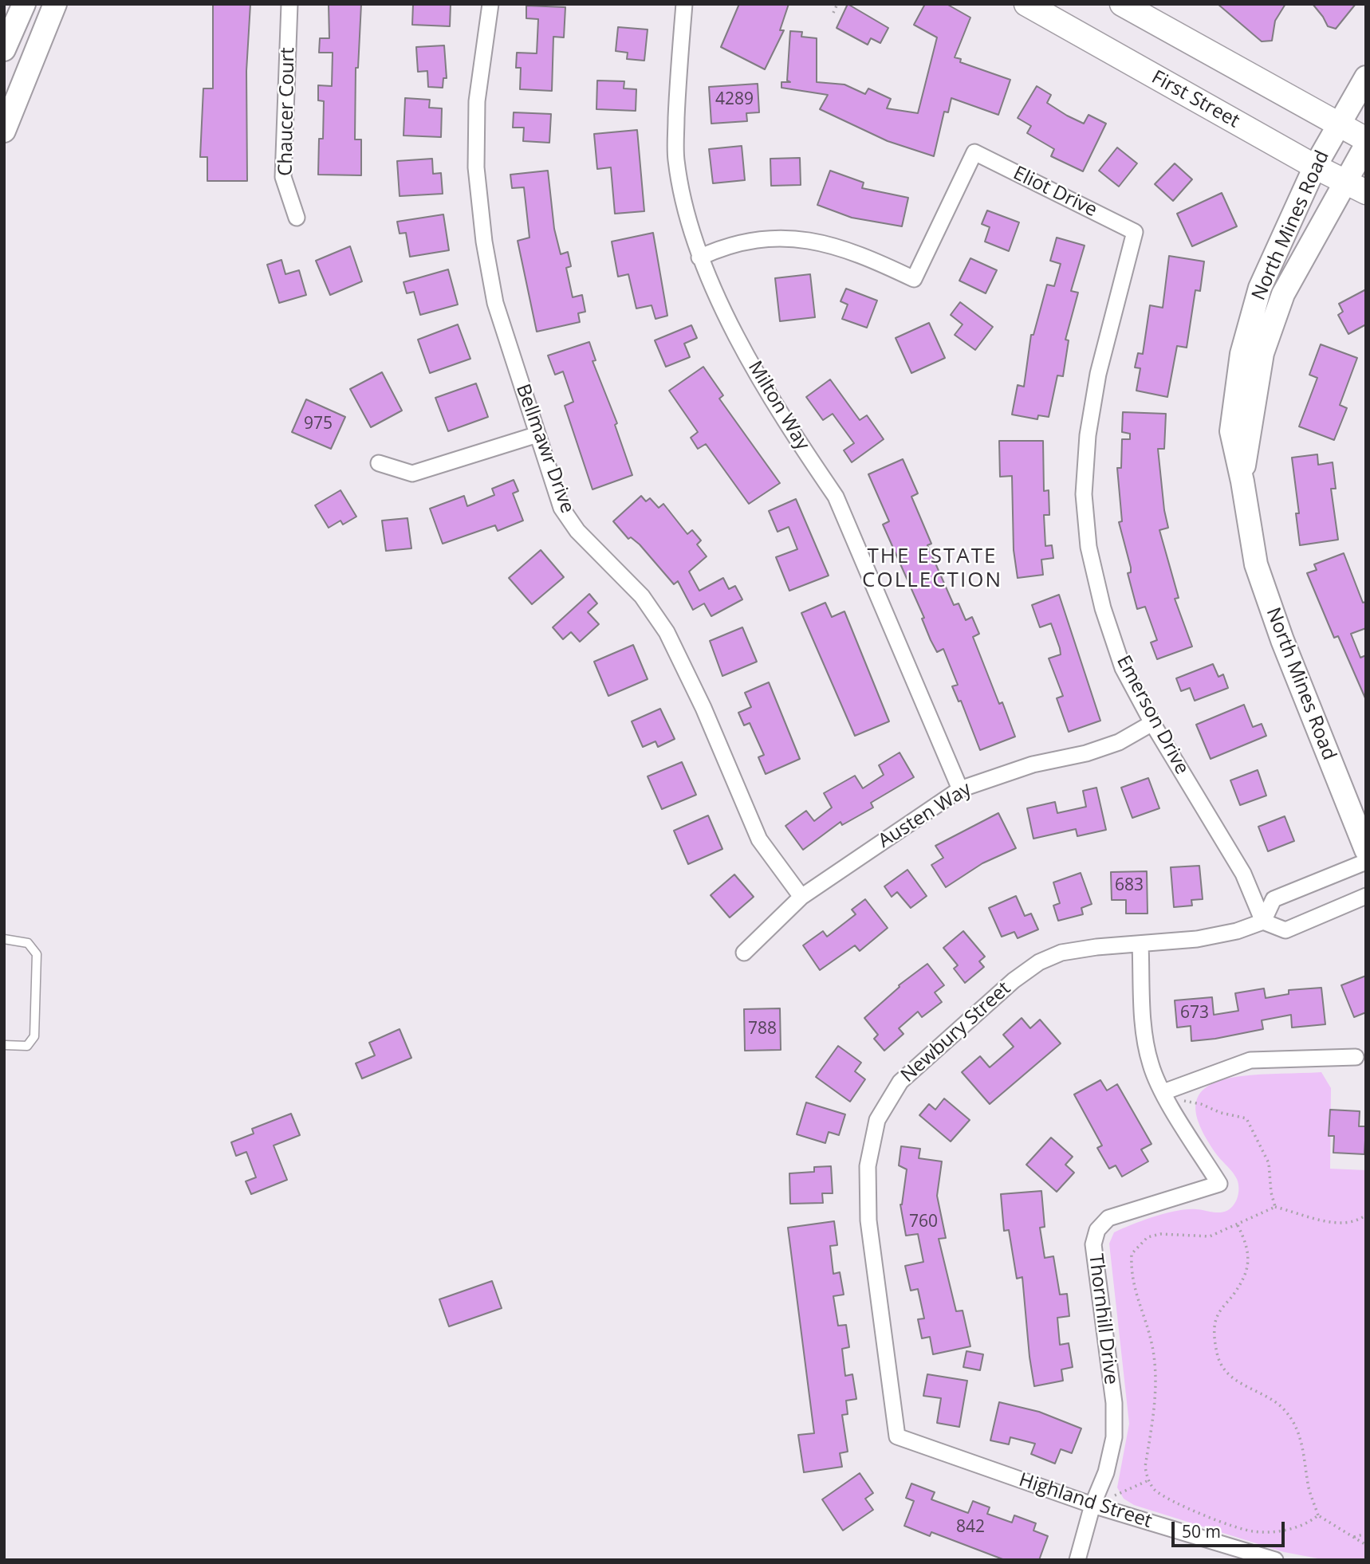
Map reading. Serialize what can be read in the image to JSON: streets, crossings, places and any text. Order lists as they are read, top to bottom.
{
  "streets": {
    "main road": ["First Street", "North Mines Road"],
    "street": [
      "Chaucer Court",
      "Eliot Drive",
      "Milton Way",
      "Bellmawr Drive",
      "Emerson Drive",
      "Austen Way",
      "Newbury Street",
      "Thornhill Drive",
      "Highland Street"
    ]
  },
  "crossings": [
    ["First Street", "North Mines Road"],
    ["Eliot Drive", "Milton Way"],
    ["Eliot Drive", "Emerson Drive"],
    ["Milton Way", "Austen Way"],
    ["Bellmawr Drive", "Austen Way"],
    ["Emerson Drive", "Austen Way"],
    ["Emerson Drive", "Newbury Street"],
    ["Newbury Street", "Thornhill Drive"],
    ["Newbury Street", "Highland Street"],
    ["Thornhill Drive", "Highland Street"]
  ],
  "districts": ["THE ESTATE COLLECTION"],
  "house_numbers": [
    "4289",
    "975",
    "683",
    "673",
    "788",
    "760",
    "842"
  ],
  "scale_bar": "50 m"
}
